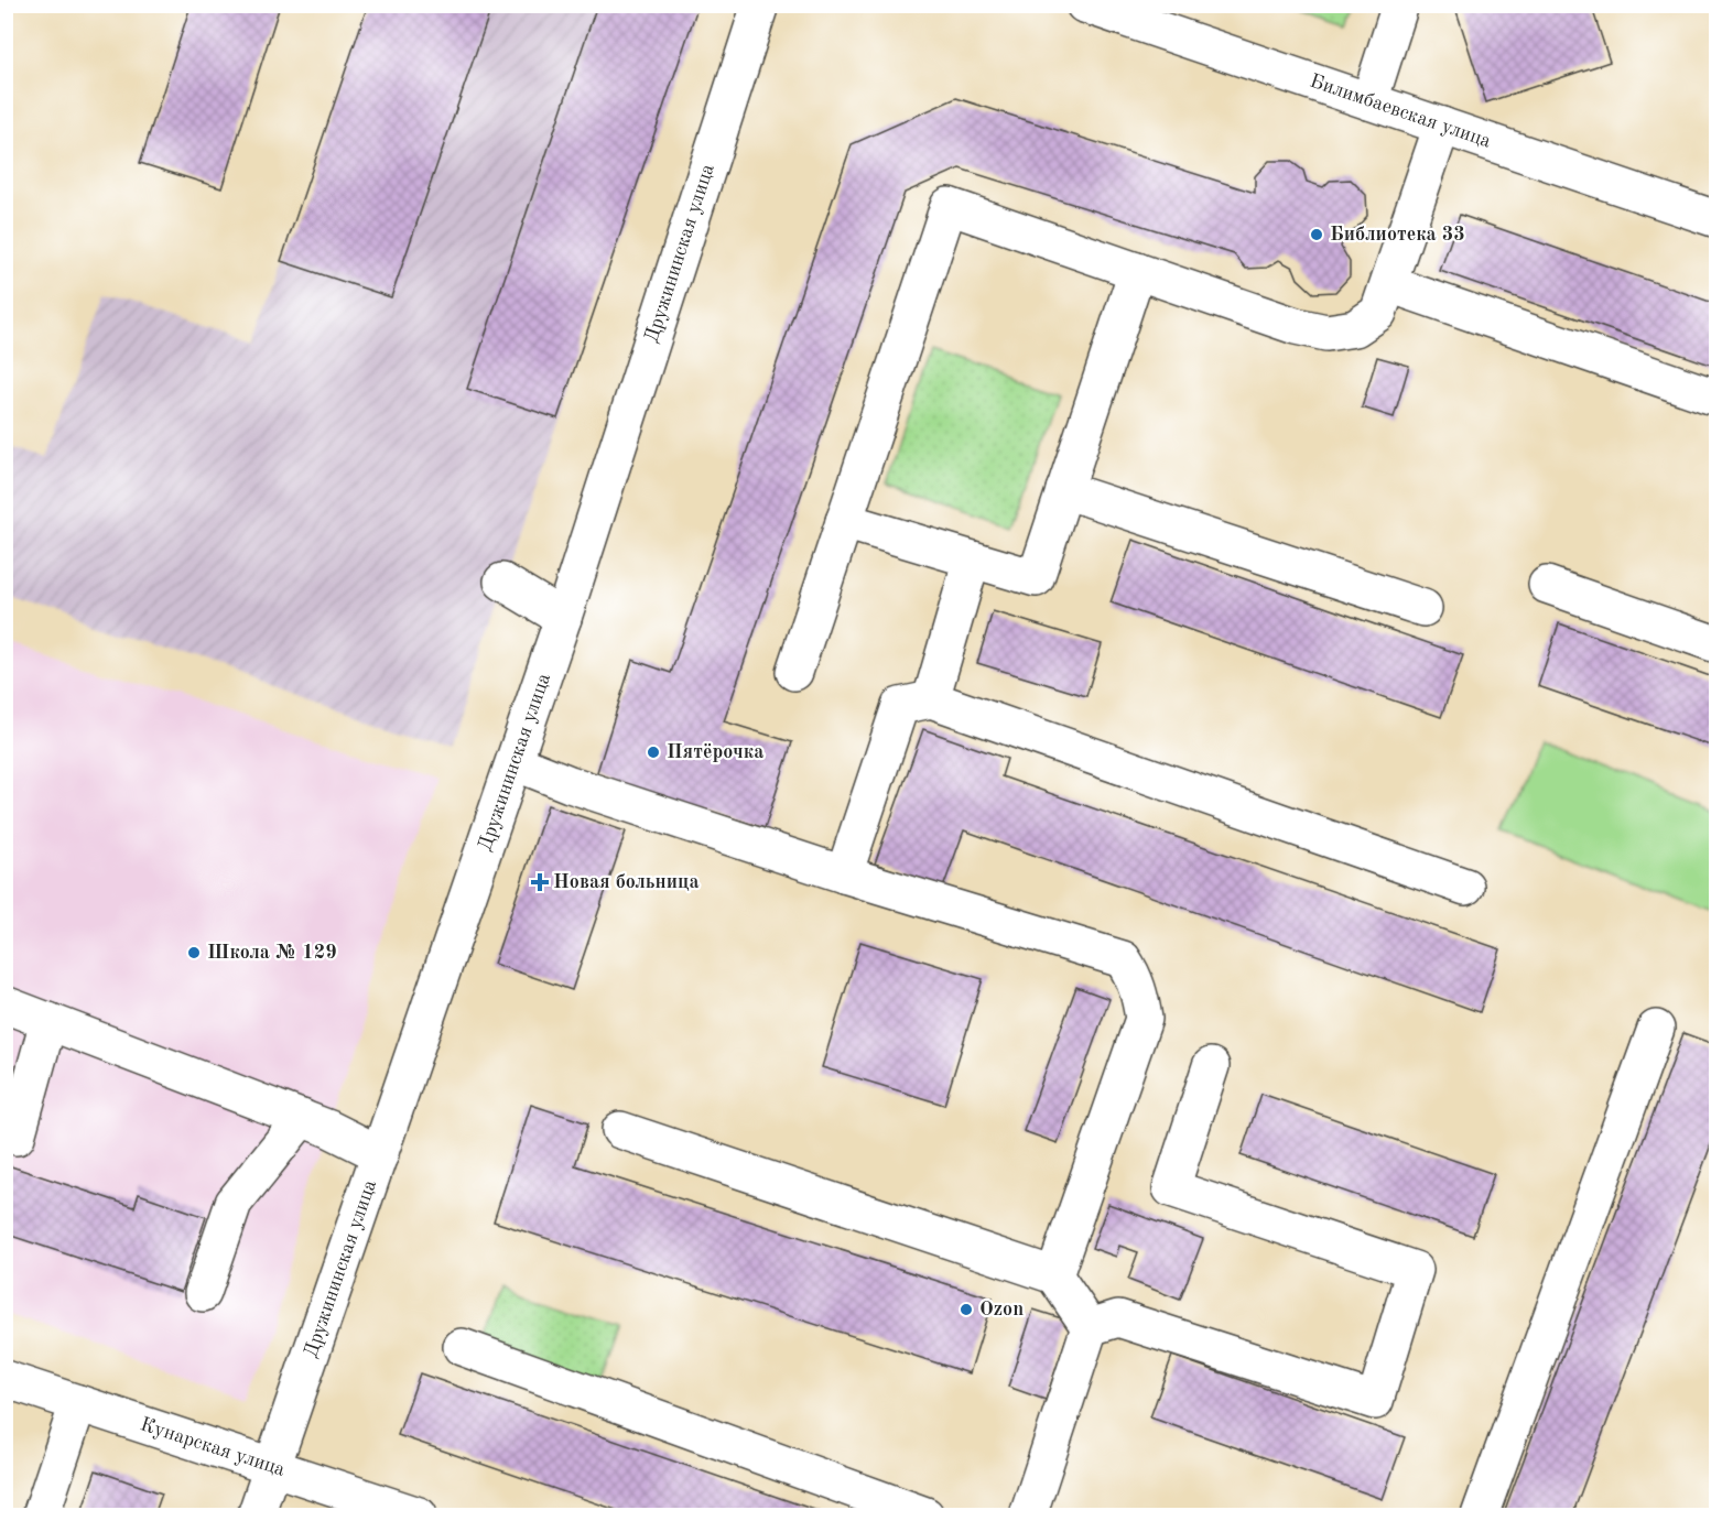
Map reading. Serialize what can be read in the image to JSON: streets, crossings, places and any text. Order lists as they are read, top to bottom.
{
  "streets": {
    "street": ["Билимбаевская улица", "Дружининская улица", "Кунарская улица"]
  },
  "crossings": [
    ["Дружининская улица", "Кунарская улица"]
  ],
  "places": {
    "other": [
      "Библиотека 33",
      "Пятёрочка",
      "Школа № 129",
      "Ozon"
    ],
    "health": ["Новая больница"]
  }
}
